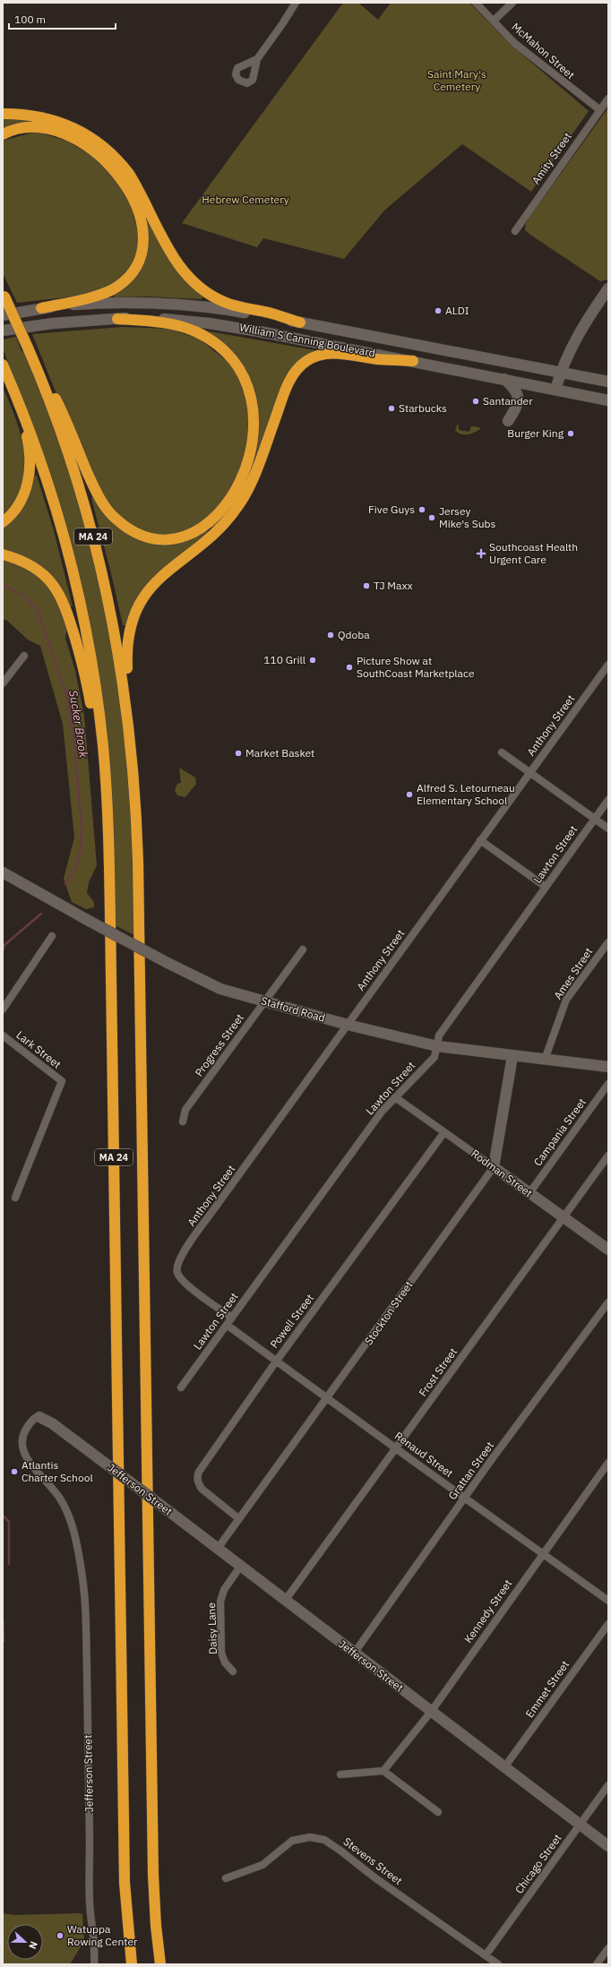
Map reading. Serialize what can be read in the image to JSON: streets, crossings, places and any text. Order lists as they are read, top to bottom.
{
  "streets": {
    "highway": ["MA 24"],
    "street": [
      "McMahon Street",
      "Amity Street",
      "William S Canning Boulevard",
      "Anthony Street",
      "Lawton Street",
      "Ames Street",
      "Stafford Road",
      "Progress Street",
      "Lark Street",
      "Campania Street",
      "Rodman Street",
      "Stockton Street",
      "Powell Street",
      "Frost Street",
      "Renaud Street",
      "Grattan Street",
      "Jefferson Street",
      "Kennedy Street",
      "Daisy Lane",
      "Emmet Street",
      "Stevens Street",
      "Chicago Street"
    ]
  },
  "crossings": [
    ["McMahon Street", "Amity Street"],
    ["Anthony Street", "Lawton Street"],
    ["Anthony Street", "Stafford Road"],
    ["Lawton Street", "Stafford Road"],
    ["Lawton Street", "Rodman Street"],
    ["Lawton Street", "Renaud Street"],
    ["Ames Street", "Stafford Road"],
    ["Stafford Road", "Progress Street"],
    ["Stafford Road", "Stockton Street"],
    ["Campania Street", "Rodman Street"],
    ["Rodman Street", "Stockton Street"],
    ["Rodman Street", "Powell Street"],
    ["Rodman Street", "Frost Street"],
    ["Stockton Street", "Powell Street"],
    ["Stockton Street", "Renaud Street"],
    ["Stockton Street", "Jefferson Street"],
    ["Powell Street", "Renaud Street"],
    ["Frost Street", "Renaud Street"],
    ["Frost Street", "Jefferson Street"],
    ["Renaud Street", "Grattan Street"],
    ["Renaud Street", "Kennedy Street"],
    ["Grattan Street", "Jefferson Street"],
    ["Jefferson Street", "Kennedy Street"],
    ["Jefferson Street", "Daisy Lane"],
    ["Jefferson Street", "Emmet Street"],
    ["Jefferson Street", "Chicago Street"],
    ["Stevens Street", "Chicago Street"]
  ],
  "water": ["Sucker Brook"],
  "parks": ["Saint Mary's Cemetery", "Hebrew Cemetery"],
  "places": {
    "other": [
      "ALDI",
      "Santander",
      "Starbucks",
      "Burger King",
      "Five Guys",
      "Jersey Mike's Subs",
      "TJ Maxx",
      "Qdoba",
      "110 Grill",
      "Picture Show at SouthCoast Marketplace",
      "Market Basket",
      "Alfred S. Letourneau Elementary School",
      "Atlantis Charter School",
      "Watuppa Rowing Center"
    ],
    "health": ["Southcoast Health Urgent Care"]
  },
  "scale_bar": "100 m",
  "north": "right"
}
